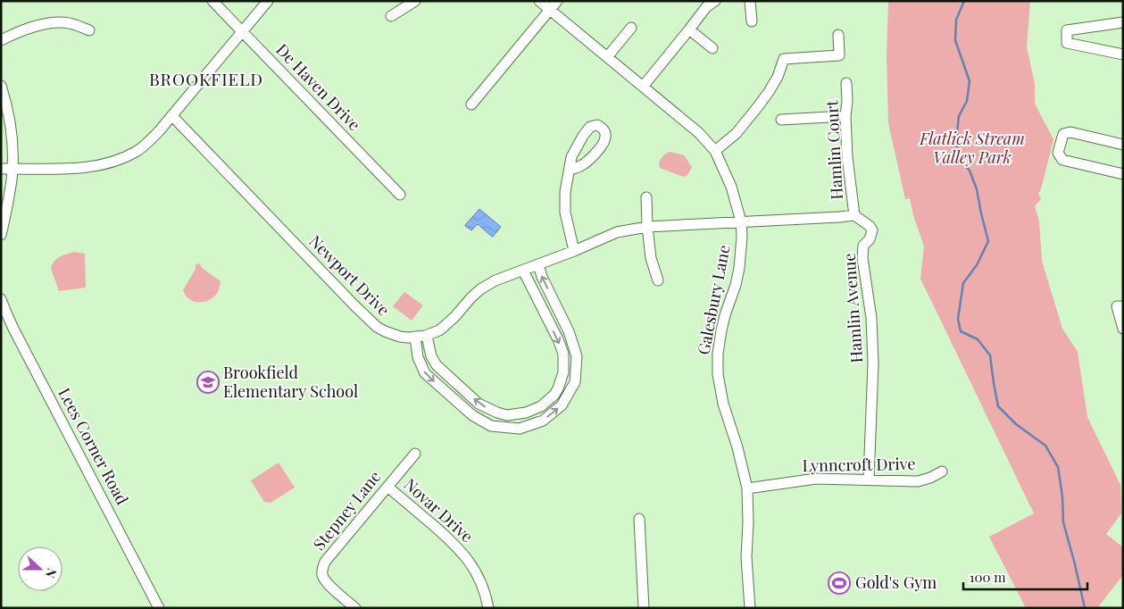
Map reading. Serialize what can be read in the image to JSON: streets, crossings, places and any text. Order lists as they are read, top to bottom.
{
  "streets": {
    "street": [
      "De Haven Drive",
      "Hamlin Court",
      "Newport Drive",
      "Galesbury Lane",
      "Hamlin Avenue",
      "Lees Corner Road",
      "Lynncroft Drive",
      "Stepney Lane",
      "Novar Drive"
    ]
  },
  "crossings": [
    ["Hamlin Court", "Newport Drive"],
    ["Hamlin Court", "Hamlin Avenue"],
    ["Newport Drive", "Galesbury Lane"],
    ["Newport Drive", "Hamlin Avenue"],
    ["Galesbury Lane", "Lynncroft Drive"],
    ["Hamlin Avenue", "Lynncroft Drive"],
    ["Stepney Lane", "Novar Drive"]
  ],
  "districts": ["BROOKFIELD"],
  "parks": ["Flatlick Stream Valley Park"],
  "places": {
    "school or university": ["Brookfield Elementary School"],
    "sports": ["Gold's Gym"]
  },
  "scale_bar": "100 m",
  "north": "right"
}
